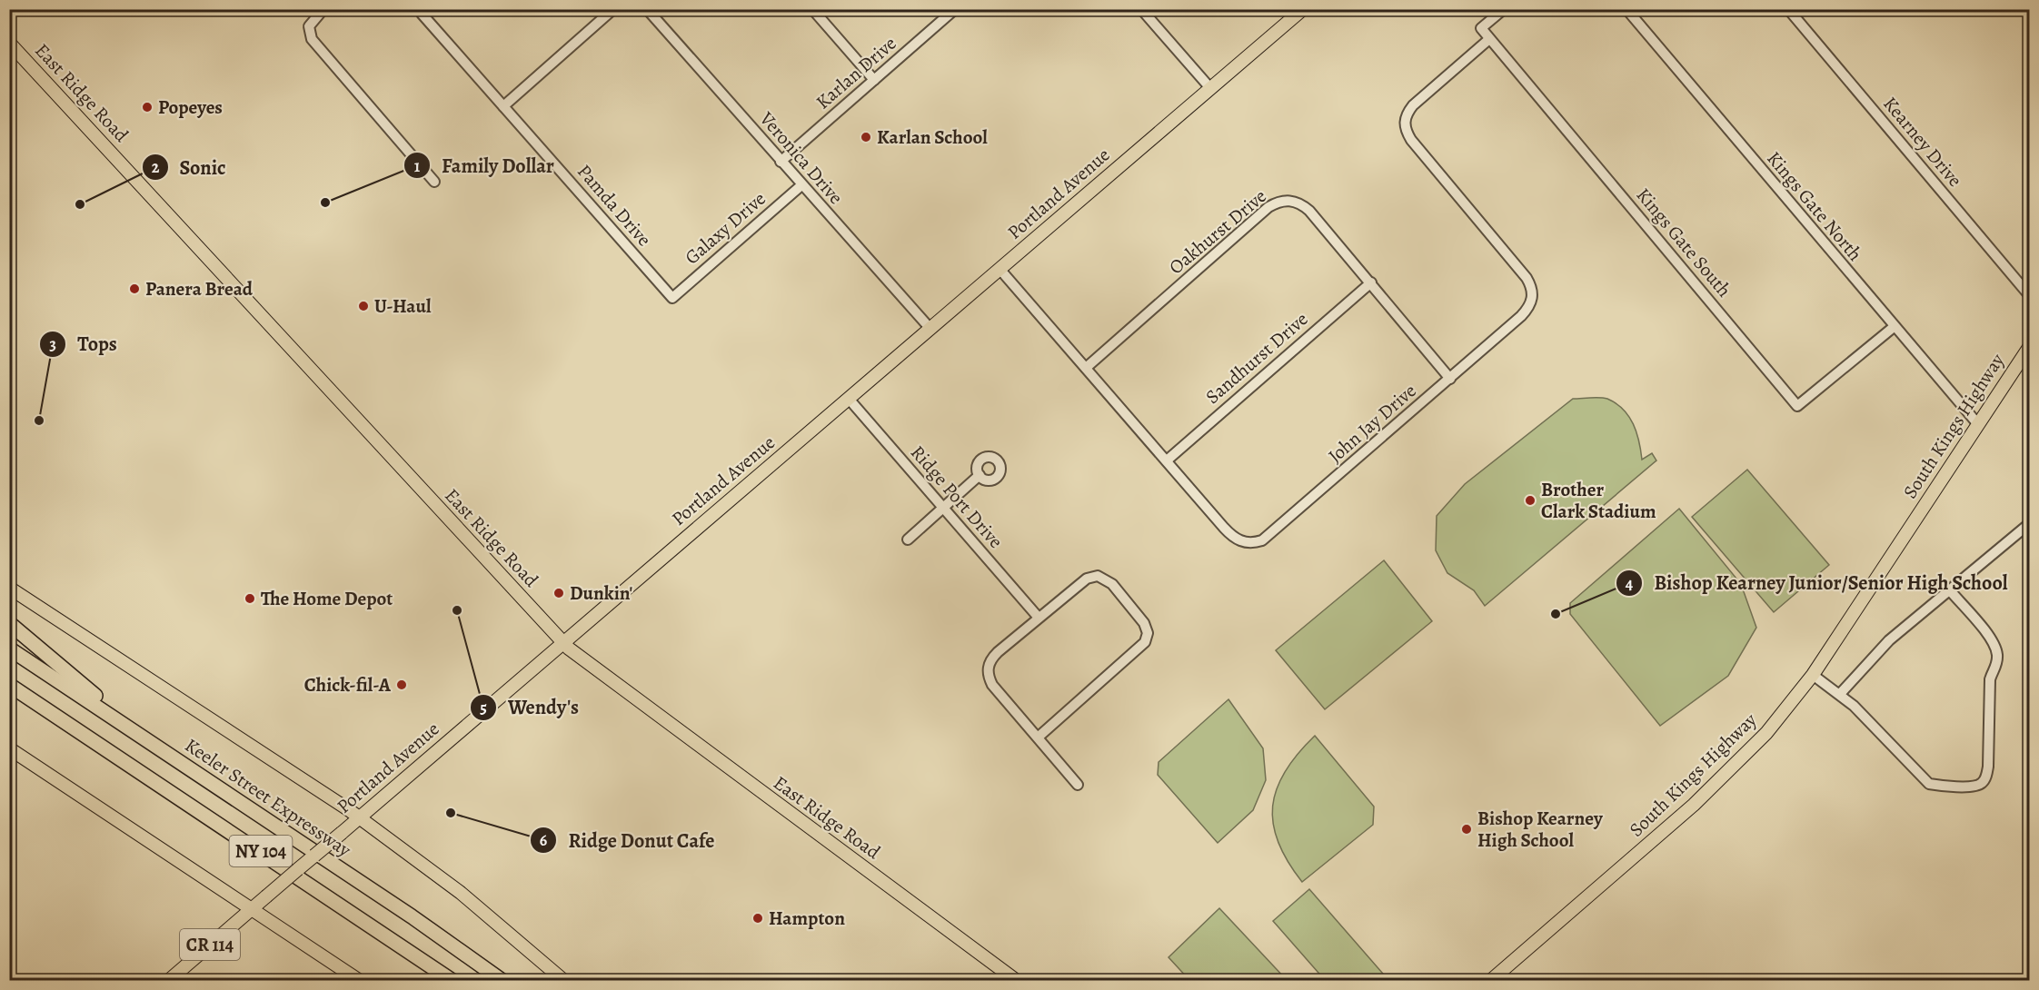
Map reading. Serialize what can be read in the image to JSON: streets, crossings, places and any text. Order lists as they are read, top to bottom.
{
  "streets": {
    "highway": ["Keeler Street Expressway", "NY 104"],
    "main road": [
      "East Ridge Road",
      "Portland Avenue",
      "South Kings Highway",
      "CR 114"
    ],
    "street": [
      "Karlan Drive",
      "Kearney Drive",
      "Veronica Drive",
      "Pamda Drive",
      "Kings Gate North",
      "Galaxy Drive",
      "Oakhurst Drive",
      "Kings Gate South",
      "Sandhurst Drive",
      "John Jay Drive",
      "Ridge Port Drive"
    ]
  },
  "crossings": [
    ["Karlan Drive", "Veronica Drive"],
    ["East Ridge Road", "Portland Avenue"],
    ["Veronica Drive", "Portland Avenue"],
    ["Veronica Drive", "Galaxy Drive"],
    ["Portland Avenue", "John Jay Drive"],
    ["Portland Avenue", "Ridge Port Drive"],
    ["Pamda Drive", "Galaxy Drive"],
    ["Kings Gate North", "Kings Gate South"],
    ["Kings Gate North", "South Kings Highway"],
    ["Oakhurst Drive", "Sandhurst Drive"],
    ["Oakhurst Drive", "John Jay Drive"],
    ["Kings Gate South", "John Jay Drive"],
    ["Sandhurst Drive", "John Jay Drive"]
  ],
  "places": [
    "Popeyes",
    "Karlan School",
    "Family Dollar",
    "Sonic",
    "Panera Bread",
    "U-Haul",
    "Tops",
    "Brother Clark Stadium",
    "Dunkin'",
    "The Home Depot",
    "Wendy's",
    "Bishop Kearney Junior/Senior High School",
    "Chick-fil-A",
    "Ridge Donut Cafe",
    "Bishop Kearney High School",
    "Hampton"
  ]
}
